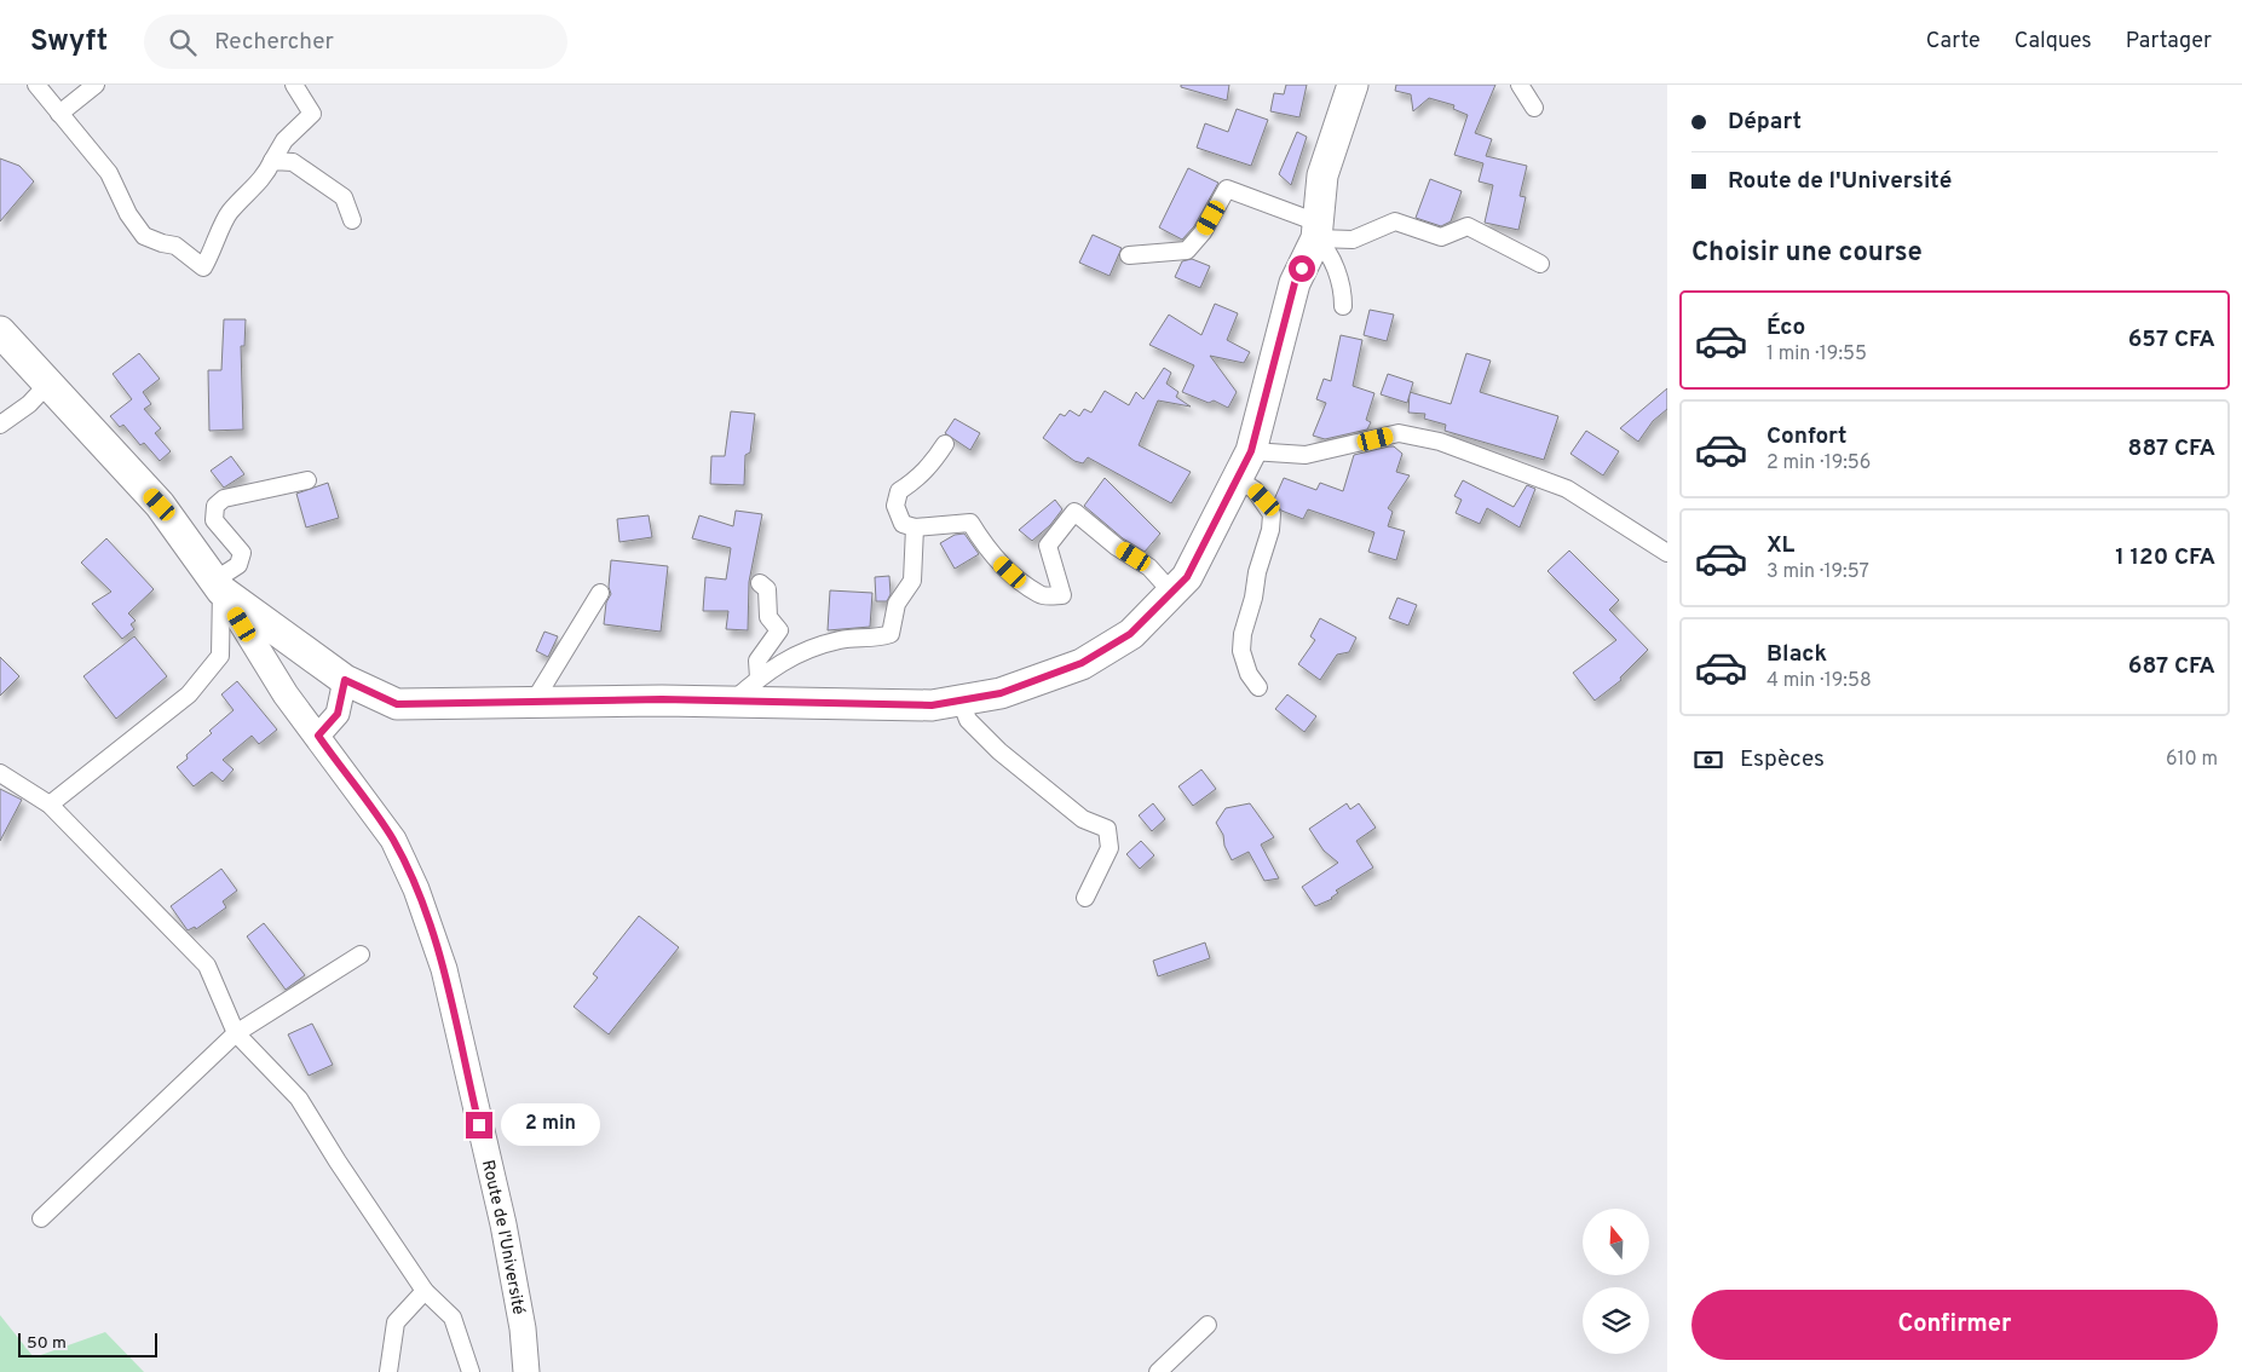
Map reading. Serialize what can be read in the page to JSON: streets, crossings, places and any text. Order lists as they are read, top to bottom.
{
  "streets": {
    "main road": ["Route de l'Université"]
  },
  "scale_bar": "50 m",
  "north": "top",
  "page": {
    "header": "Swyft",
    "search": "Rechercher",
    "nav": ["Carte", "Calques", "Partager"],
    "banner": ["Départ", "Route de l'Université"],
    "heading": "Choisir une course",
    "list": [
      {
        "name": "Éco",
        "note": "1 min · 19:55",
        "value": "657 CFA"
      },
      {
        "name": "Confort",
        "note": "2 min · 19:56",
        "value": "887 CFA"
      },
      {
        "name": "XL",
        "note": "3 min · 19:57",
        "value": "1 120 CFA"
      },
      {
        "name": "Black",
        "note": "4 min · 19:58",
        "value": "687 CFA"
      }
    ],
    "pay": ["Espèces", "610 m"],
    "bubble": "2 min",
    "buttons": "Confirmer",
    "scale": "50 m"
  }
}
